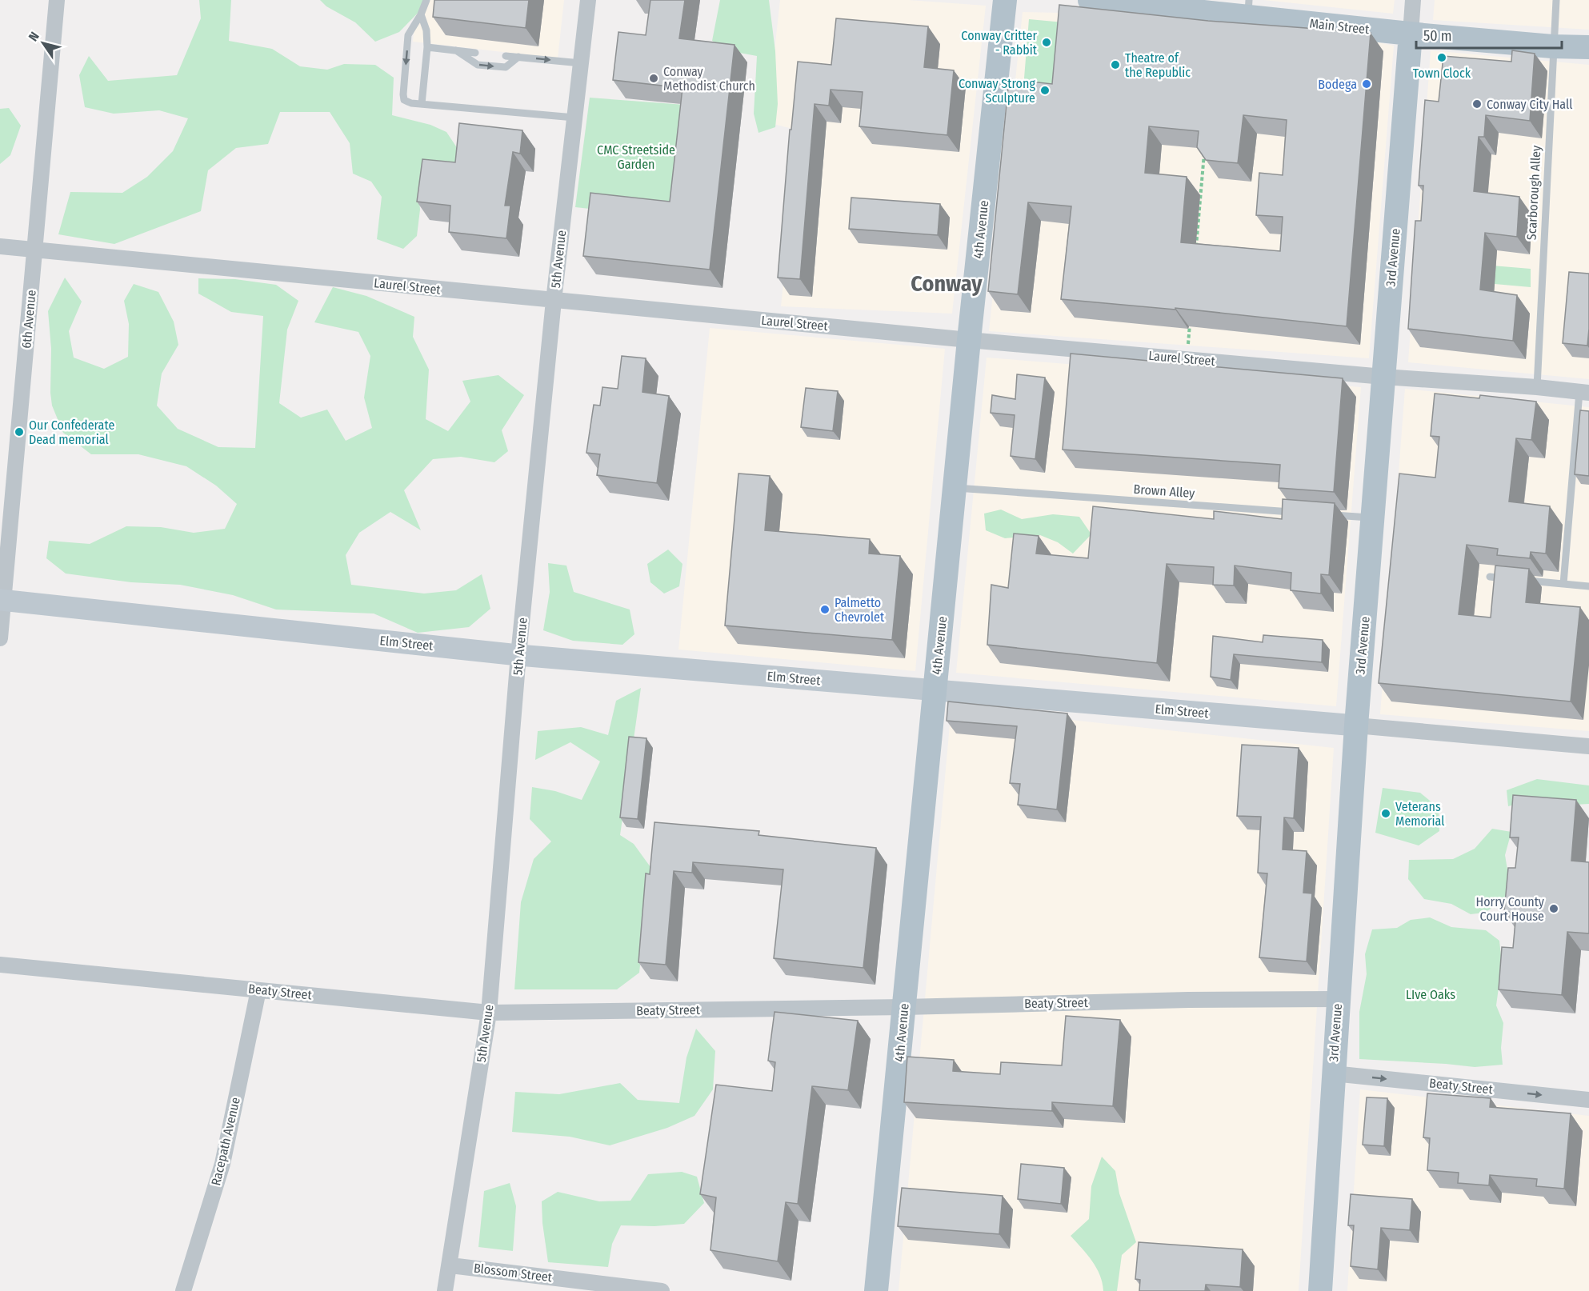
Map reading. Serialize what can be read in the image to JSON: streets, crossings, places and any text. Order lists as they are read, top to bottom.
{
  "streets": {
    "main road": ["Main Street", "4th Avenue", "3rd Avenue"],
    "street": [
      "5th Avenue",
      "Laurel Street",
      "6th Avenue",
      "Elm Street",
      "Beaty Street",
      "Racepath Avenue",
      "Blossom Street"
    ],
    "lane": ["Scarborough Alley", "Brown Alley"]
  },
  "crossings": [
    ["Main Street", "Scarborough Alley"],
    ["Main Street", "3rd Avenue"],
    ["Scarborough Alley", "Laurel Street"],
    ["4th Avenue", "Laurel Street"],
    ["4th Avenue", "Brown Alley"],
    ["4th Avenue", "Elm Street"],
    ["4th Avenue", "Beaty Street"],
    ["3rd Avenue", "Laurel Street"],
    ["3rd Avenue", "Elm Street"],
    ["3rd Avenue", "Beaty Street"],
    ["5th Avenue", "Laurel Street"],
    ["5th Avenue", "Elm Street"],
    ["5th Avenue", "Beaty Street"],
    ["5th Avenue", "Blossom Street"],
    ["Laurel Street", "6th Avenue"],
    ["6th Avenue", "Elm Street"],
    ["Beaty Street", "Racepath Avenue"]
  ],
  "districts": ["Conway"],
  "parks": ["CMC Streetside Garden", "LIve Oaks"],
  "places": [
    "Conway Critter - Rabbit",
    "Town Clock",
    "Theatre of the Republic",
    "Conway Methodist Church",
    "Bodega",
    "Conway Strong Sculpture",
    "Conway City Hall",
    "Our Confederate Dead memorial",
    "Palmetto Chevrolet",
    "Veterans Memorial",
    "Horry County Court House"
  ],
  "scale_bar": "50 m",
  "north": "top left"
}
